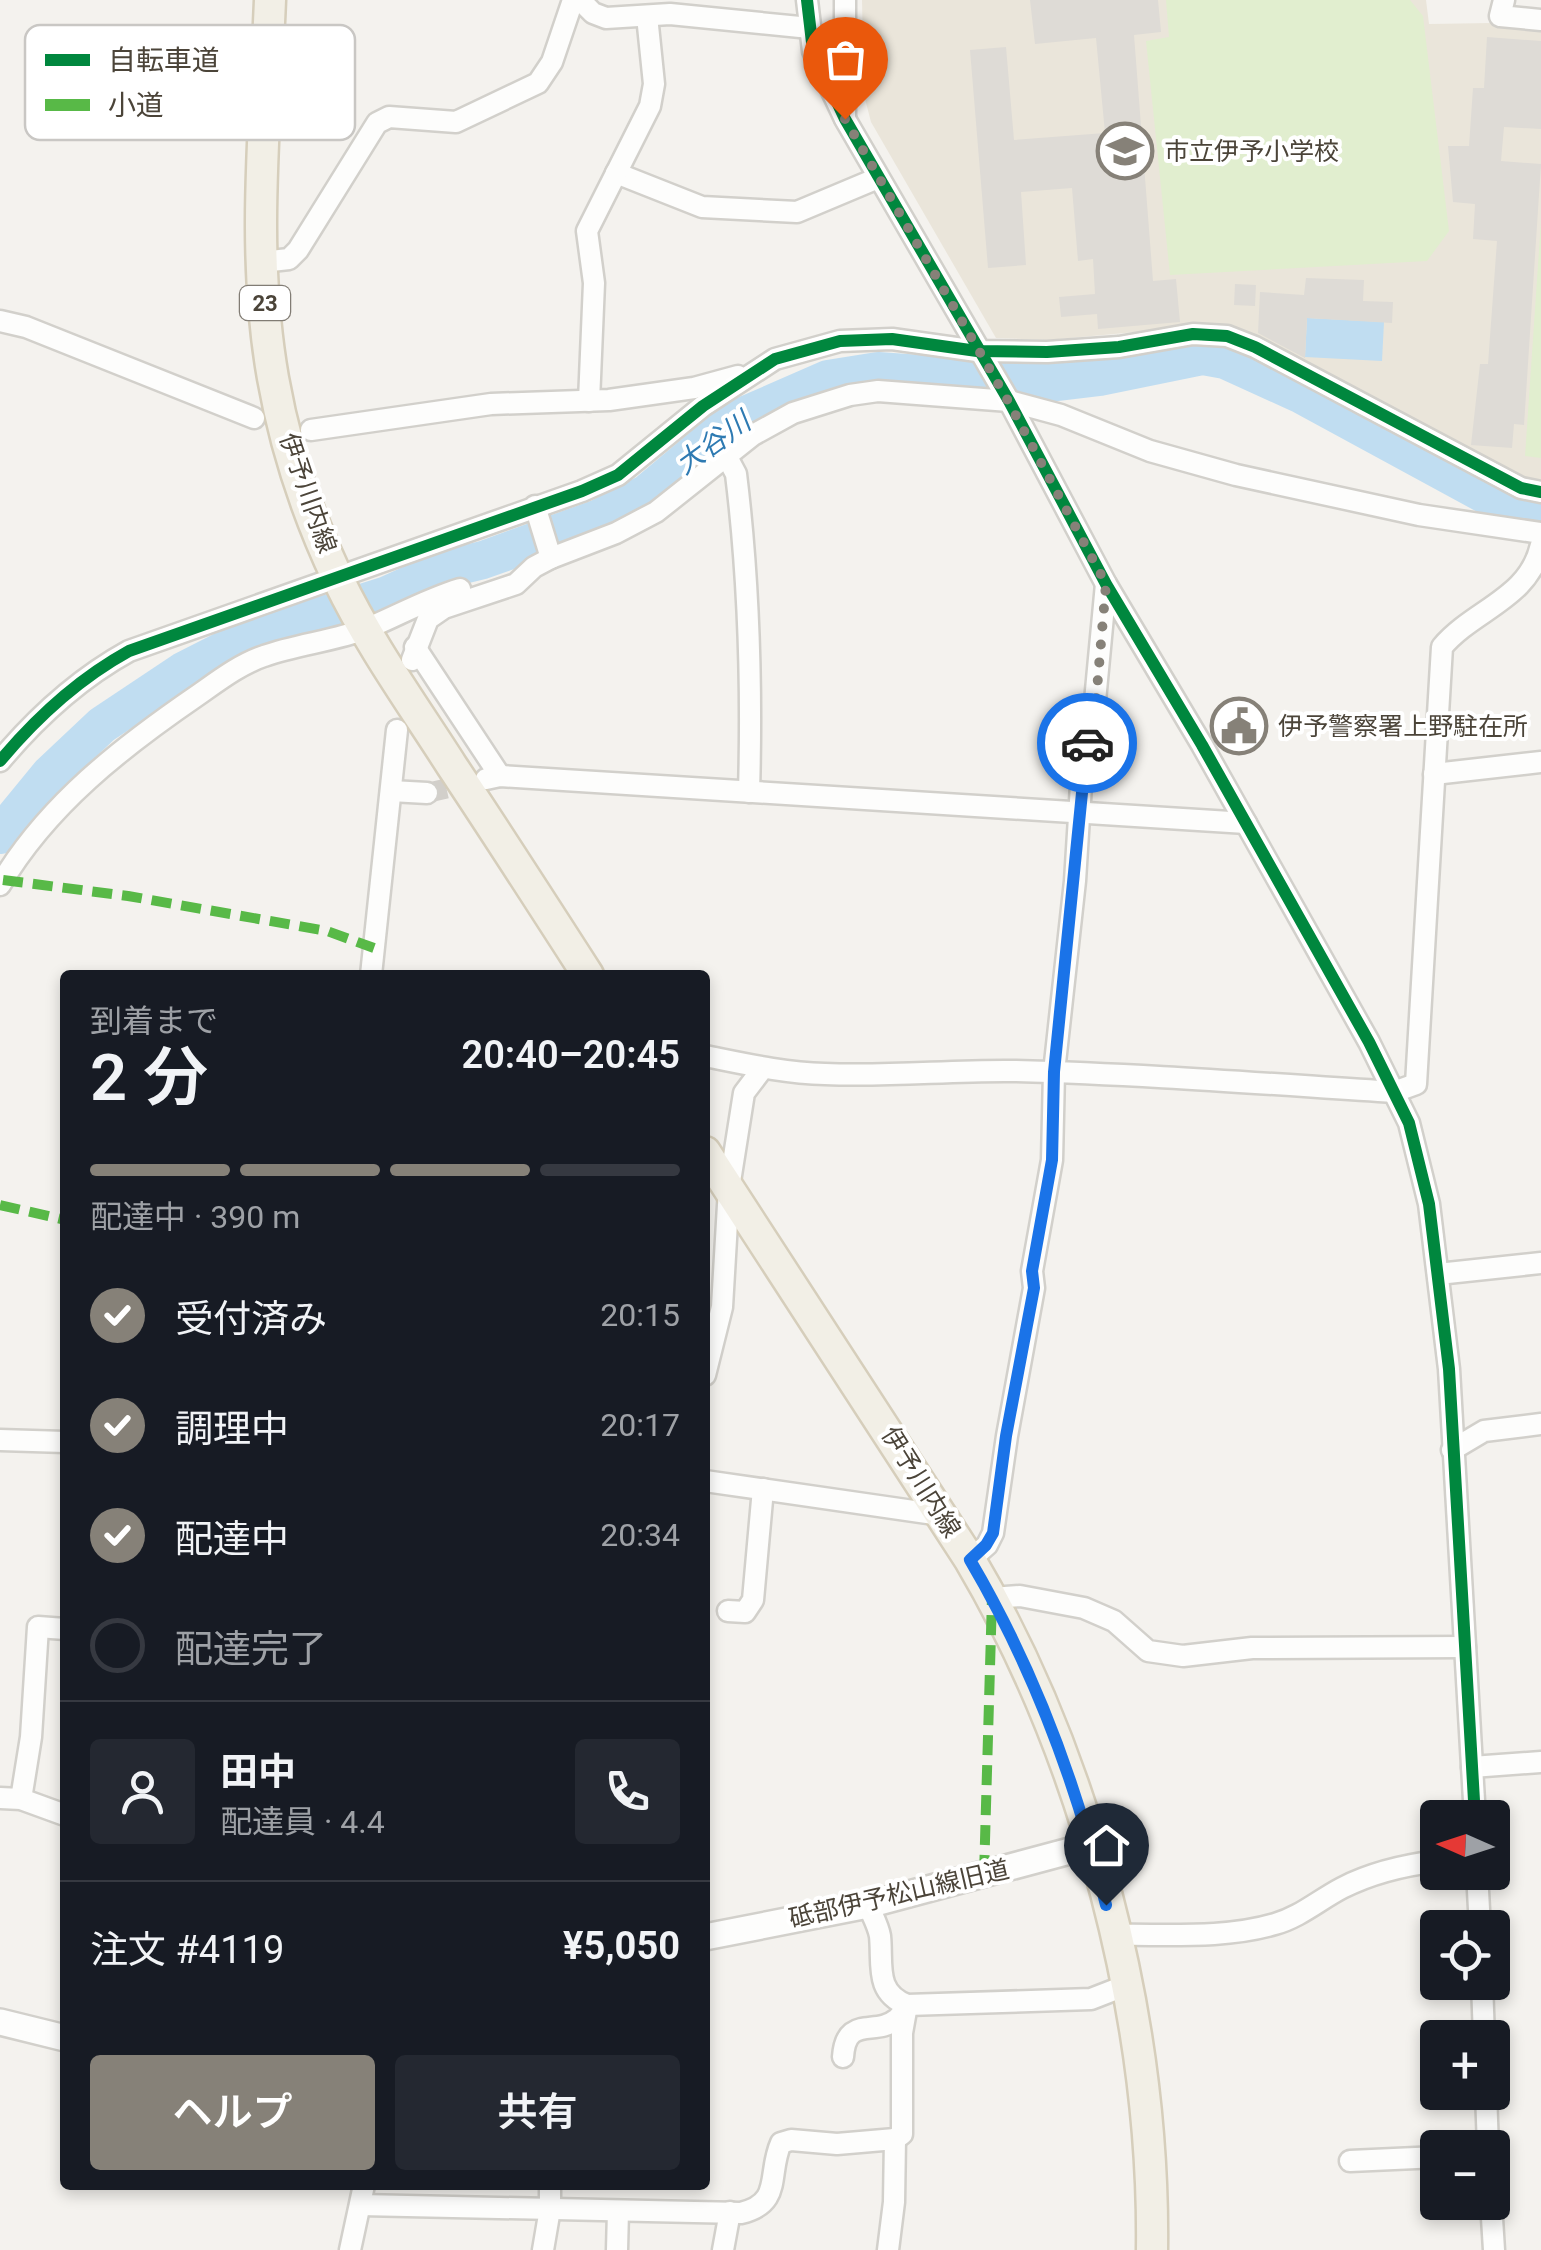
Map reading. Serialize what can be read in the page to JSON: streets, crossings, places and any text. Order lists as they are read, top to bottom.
{
  "streets": {
    "main road": ["23", "伊予川内線"],
    "street": ["砥部伊予松山線旧道"]
  },
  "crossings": [
    ["伊予川内線", "砥部伊予松山線旧道"]
  ],
  "water": ["大谷川"],
  "places": {
    "school or university": ["市立伊予小学校"],
    "public building": ["伊予警察署上野駐在所"]
  },
  "legend": ["自転車道", "小道"],
  "north": "left",
  "page": {
    "heading": ["2 分", "到着まで", "20:40–20:45"],
    "panel": [
      "田中",
      "配達員 · 4.4",
      "注文 #4119",
      "¥5,050"
    ],
    "bar": "配達中 · 390 m",
    "list": [
      ["受付済み", "20:15"],
      ["調理中", "20:17"],
      ["配達中", "20:34"],
      "配達完了"
    ],
    "map_buttons": ["+", "−"],
    "buttons": ["ヘルプ", "共有"]
  }
}
